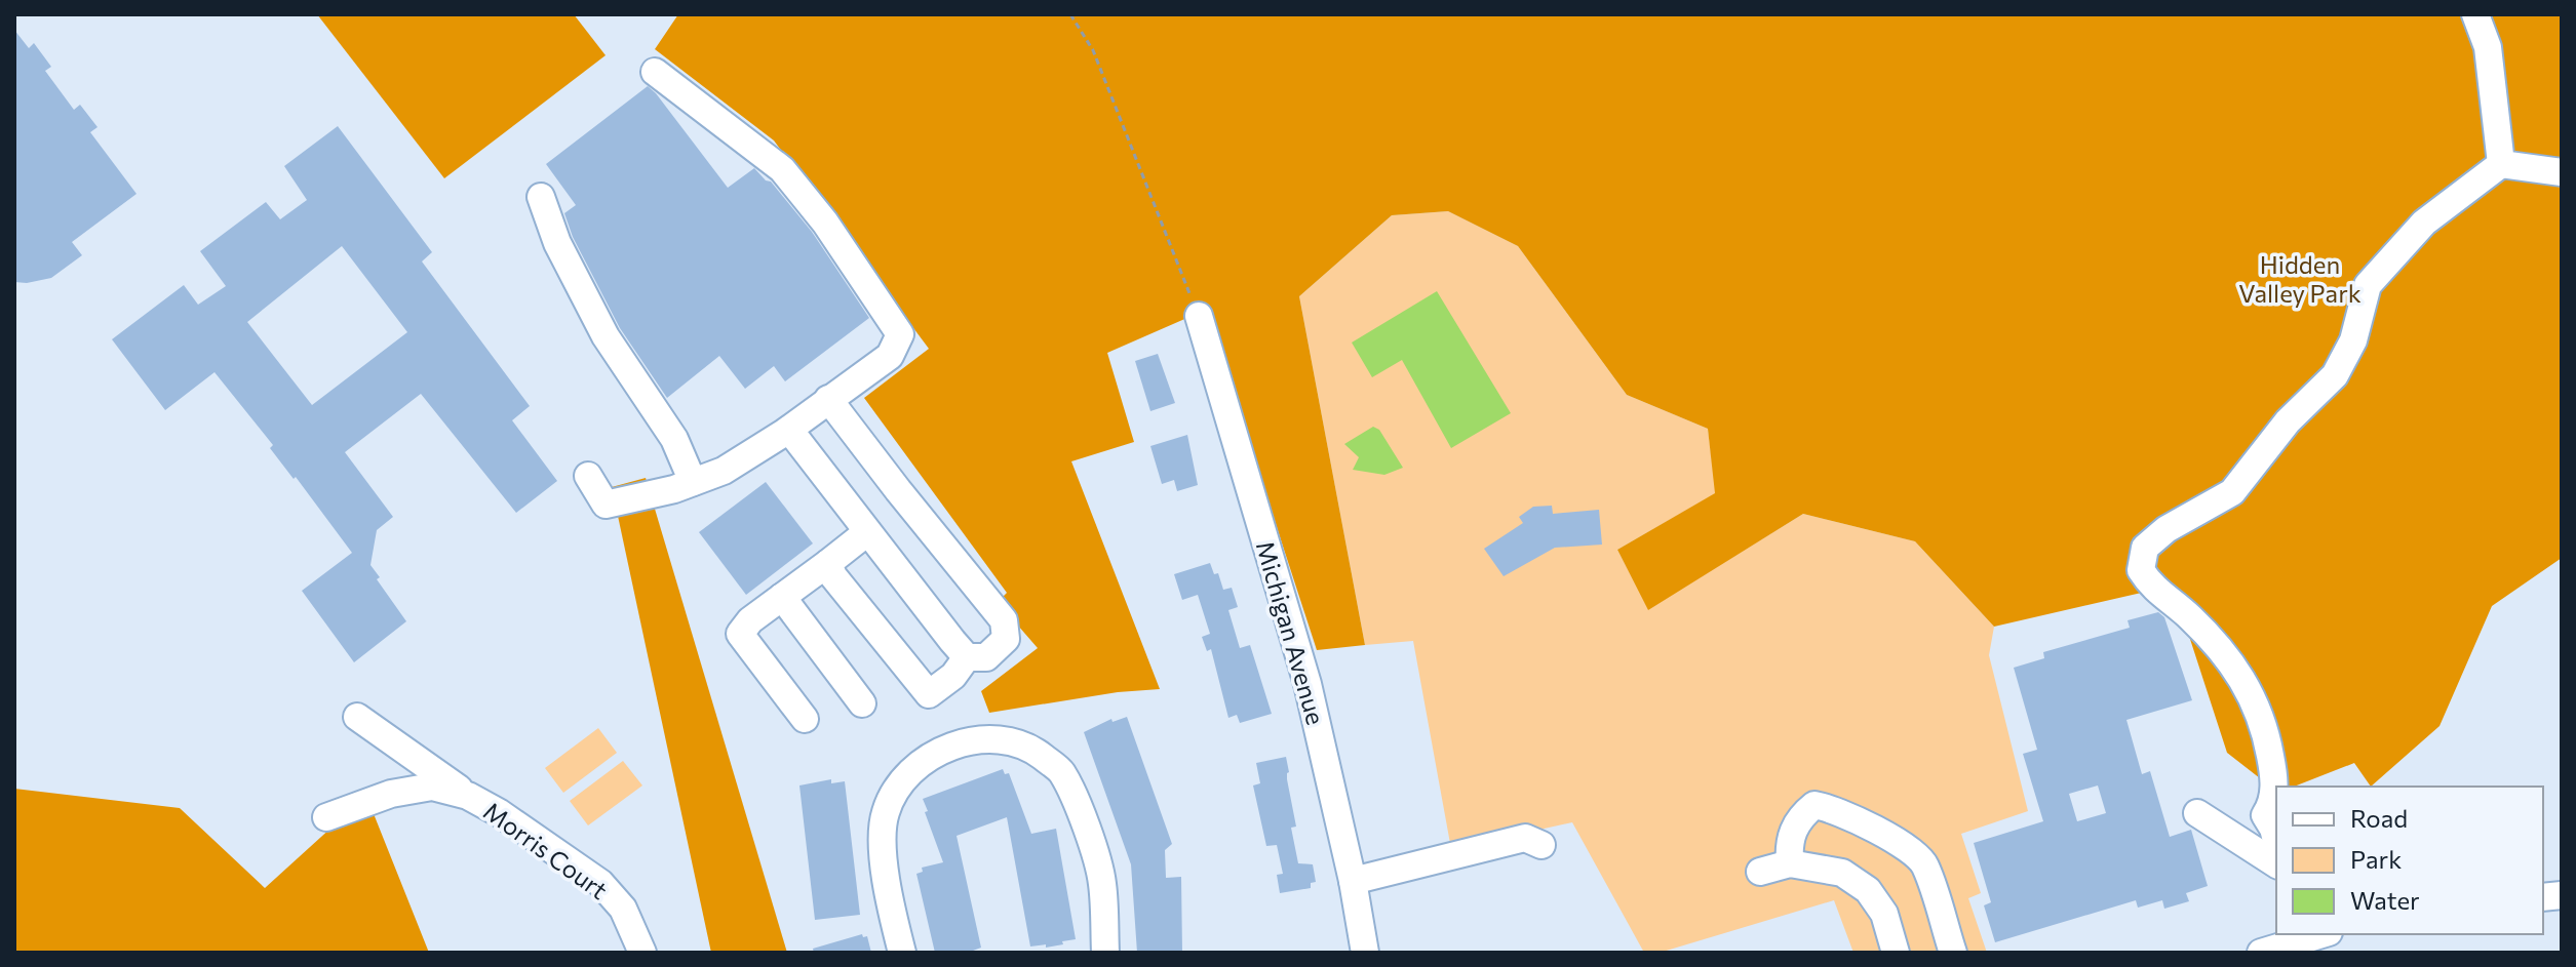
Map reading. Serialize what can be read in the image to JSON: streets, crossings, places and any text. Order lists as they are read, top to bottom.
{
  "streets": {
    "street": ["Michigan Avenue", "Morris Court"]
  },
  "parks": ["Hidden Valley Park"],
  "legend": ["Road", "Park", "Water"]
}
